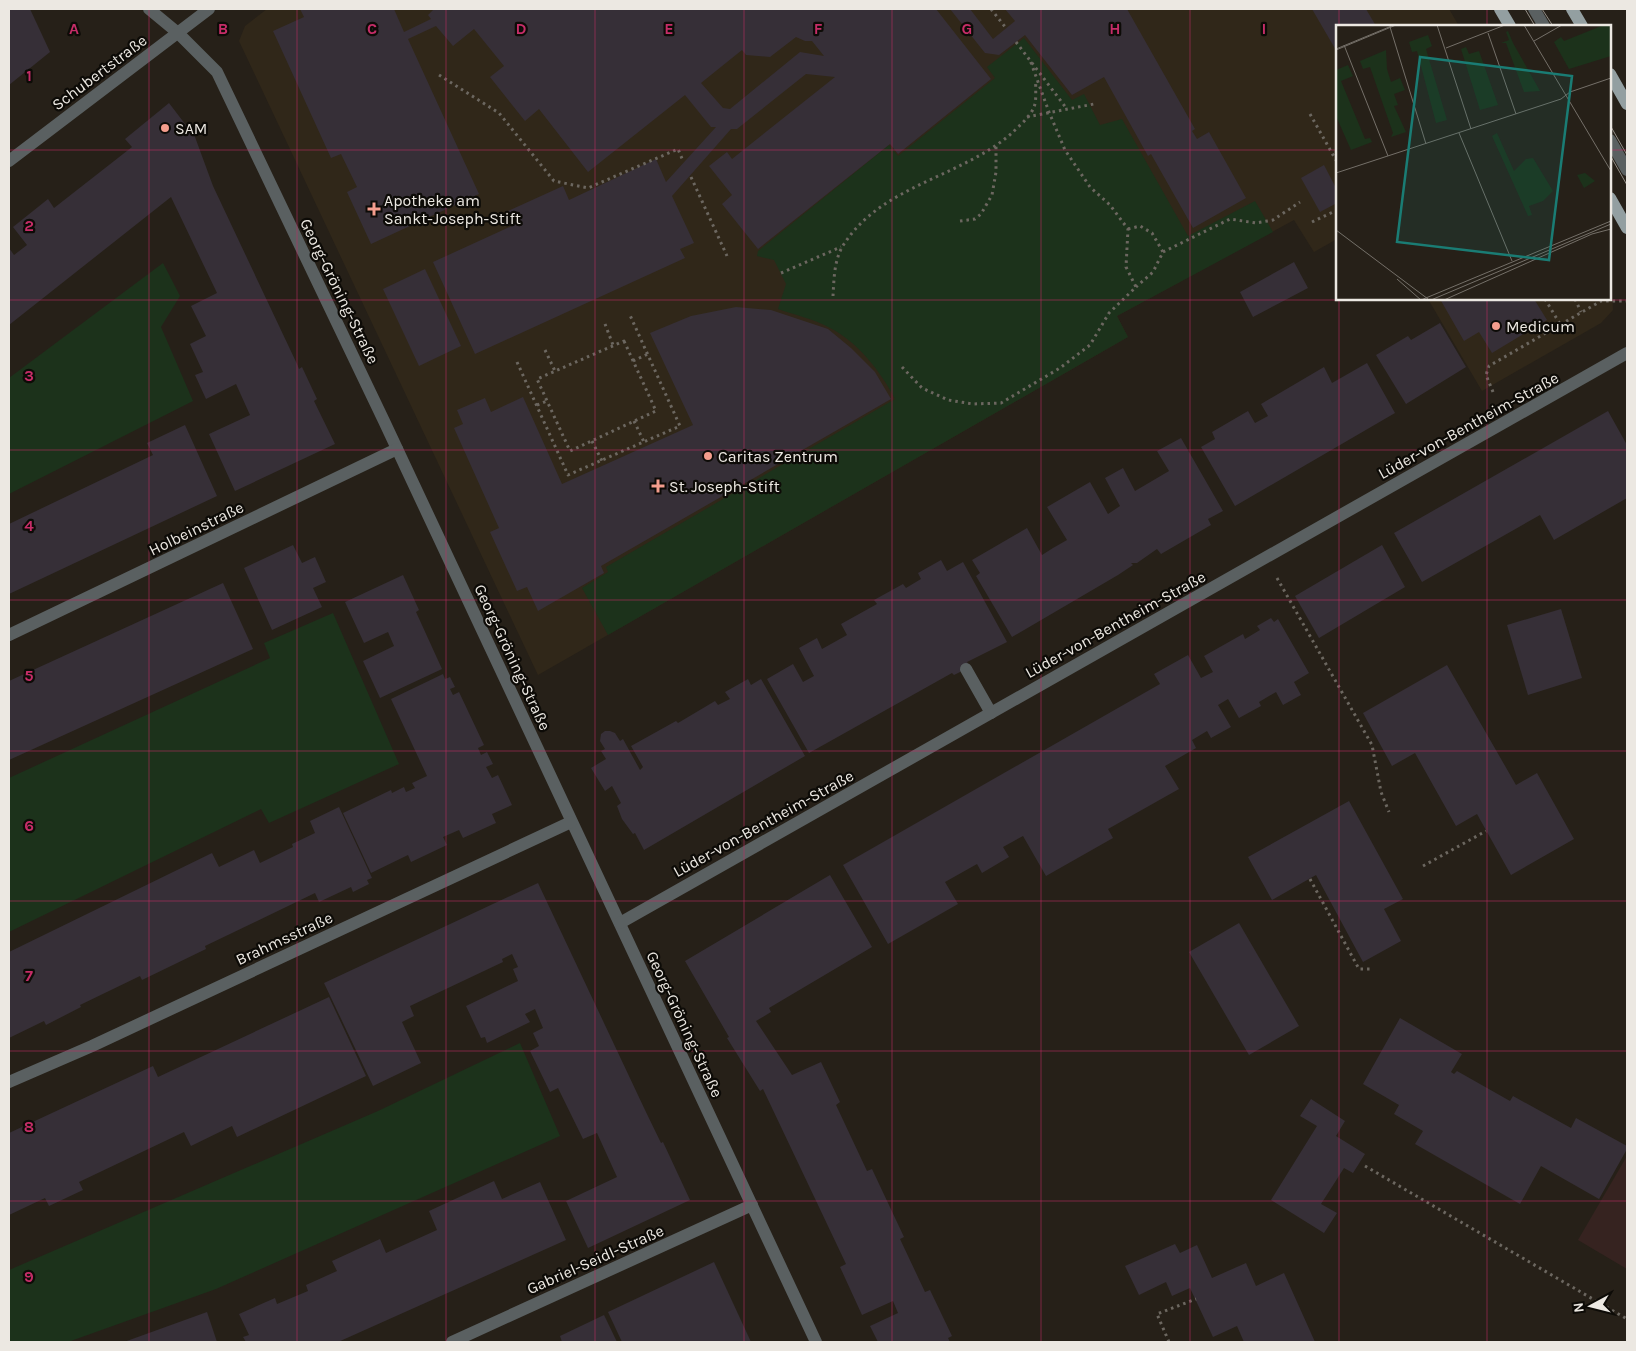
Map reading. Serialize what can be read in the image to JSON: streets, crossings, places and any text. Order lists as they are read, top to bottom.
{
  "streets": {
    "street": [
      "Schubertstraße",
      "Georg-Gröning-Straße",
      "Lüder-von-Bentheim-Straße",
      "Holbeinstraße",
      "Brahmsstraße",
      "Gabriel-Seidl-Straße"
    ]
  },
  "crossings": [
    ["Schubertstraße", "Georg-Gröning-Straße"],
    ["Georg-Gröning-Straße", "Lüder-von-Bentheim-Straße"],
    ["Georg-Gröning-Straße", "Holbeinstraße"],
    ["Georg-Gröning-Straße", "Brahmsstraße"],
    ["Georg-Gröning-Straße", "Gabriel-Seidl-Straße"]
  ],
  "places": {
    "other": ["SAM", "Medicum", "Caritas Zentrum"],
    "health": ["Apotheke am Sankt-Joseph-Stift", "St. Joseph-Stift"]
  },
  "north": "left",
  "grid": {
    "columns": [
      "A",
      "B",
      "C",
      "D",
      "E",
      "F",
      "G",
      "H",
      "I"
    ],
    "rows": [
      "1",
      "2",
      "3",
      "4",
      "5",
      "6",
      "7",
      "8",
      "9"
    ]
  }
}
